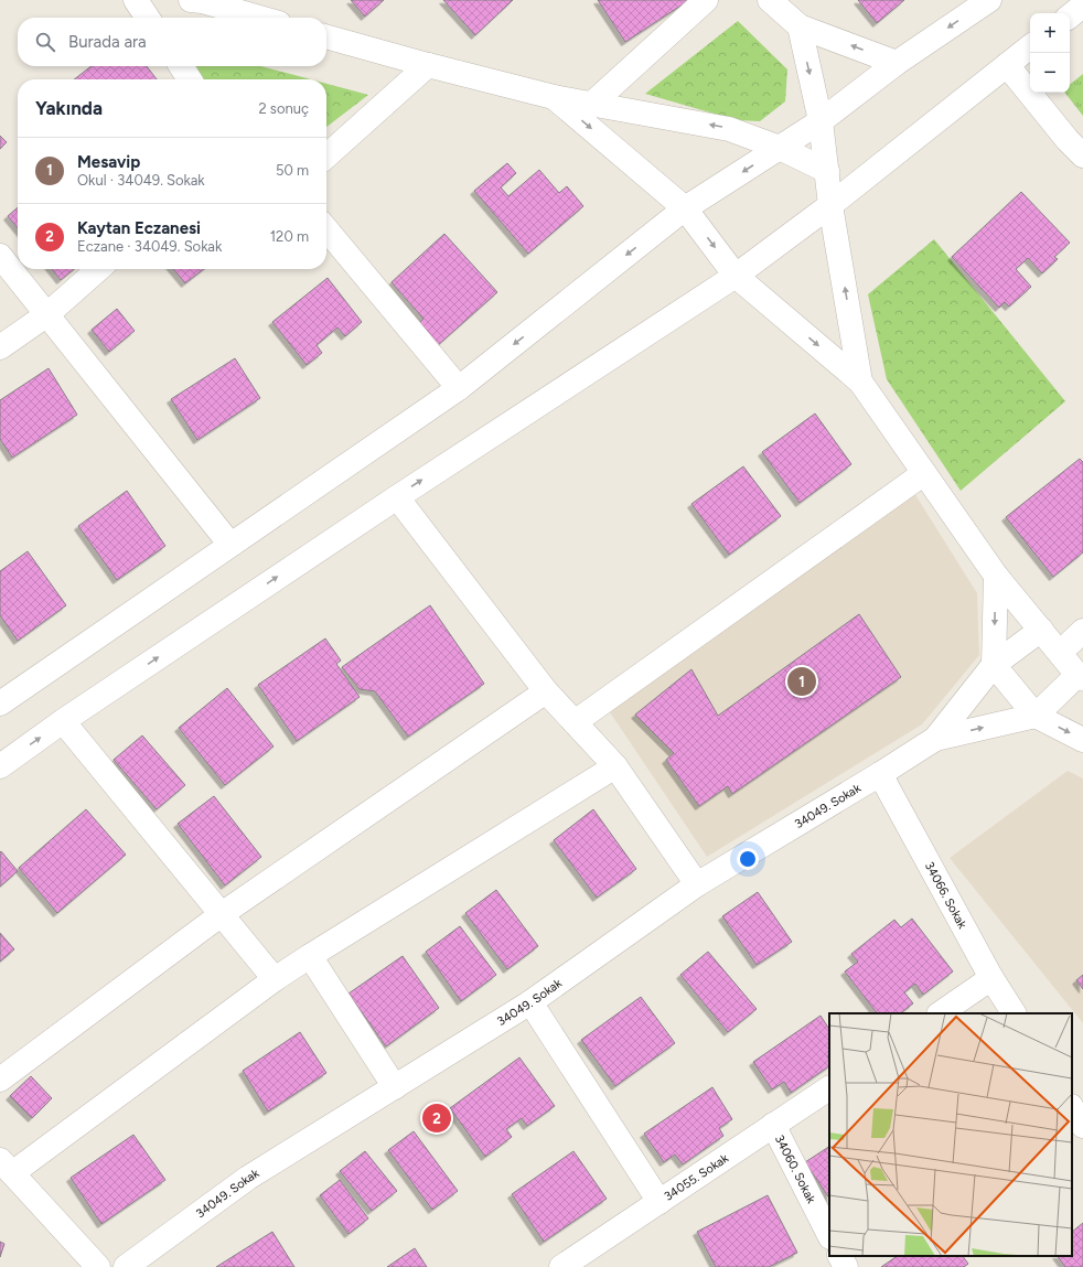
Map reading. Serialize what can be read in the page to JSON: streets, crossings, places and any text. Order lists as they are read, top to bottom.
{
  "streets": {
    "street": [
      "34049. Sokak",
      "34066. Sokak",
      "34060. Sokak",
      "34055. Sokak"
    ]
  },
  "crossings": [
    ["34049. Sokak", "34066. Sokak"],
    ["34060. Sokak", "34055. Sokak"]
  ],
  "page": {
    "map_buttons": ["+", "−"],
    "search": "Burada ara",
    "heading": ["Yakında", "2 sonuç"],
    "list": [
      {
        "mark": "1",
        "name": "Mesavip",
        "note": "Okul · 34049. Sokak",
        "value": "50 m"
      },
      {
        "mark": "2",
        "name": "Kaytan Eczanesi",
        "note": "Eczane · 34049. Sokak",
        "value": "120 m"
      }
    ],
    "pins": ["1", "2"]
  }
}
